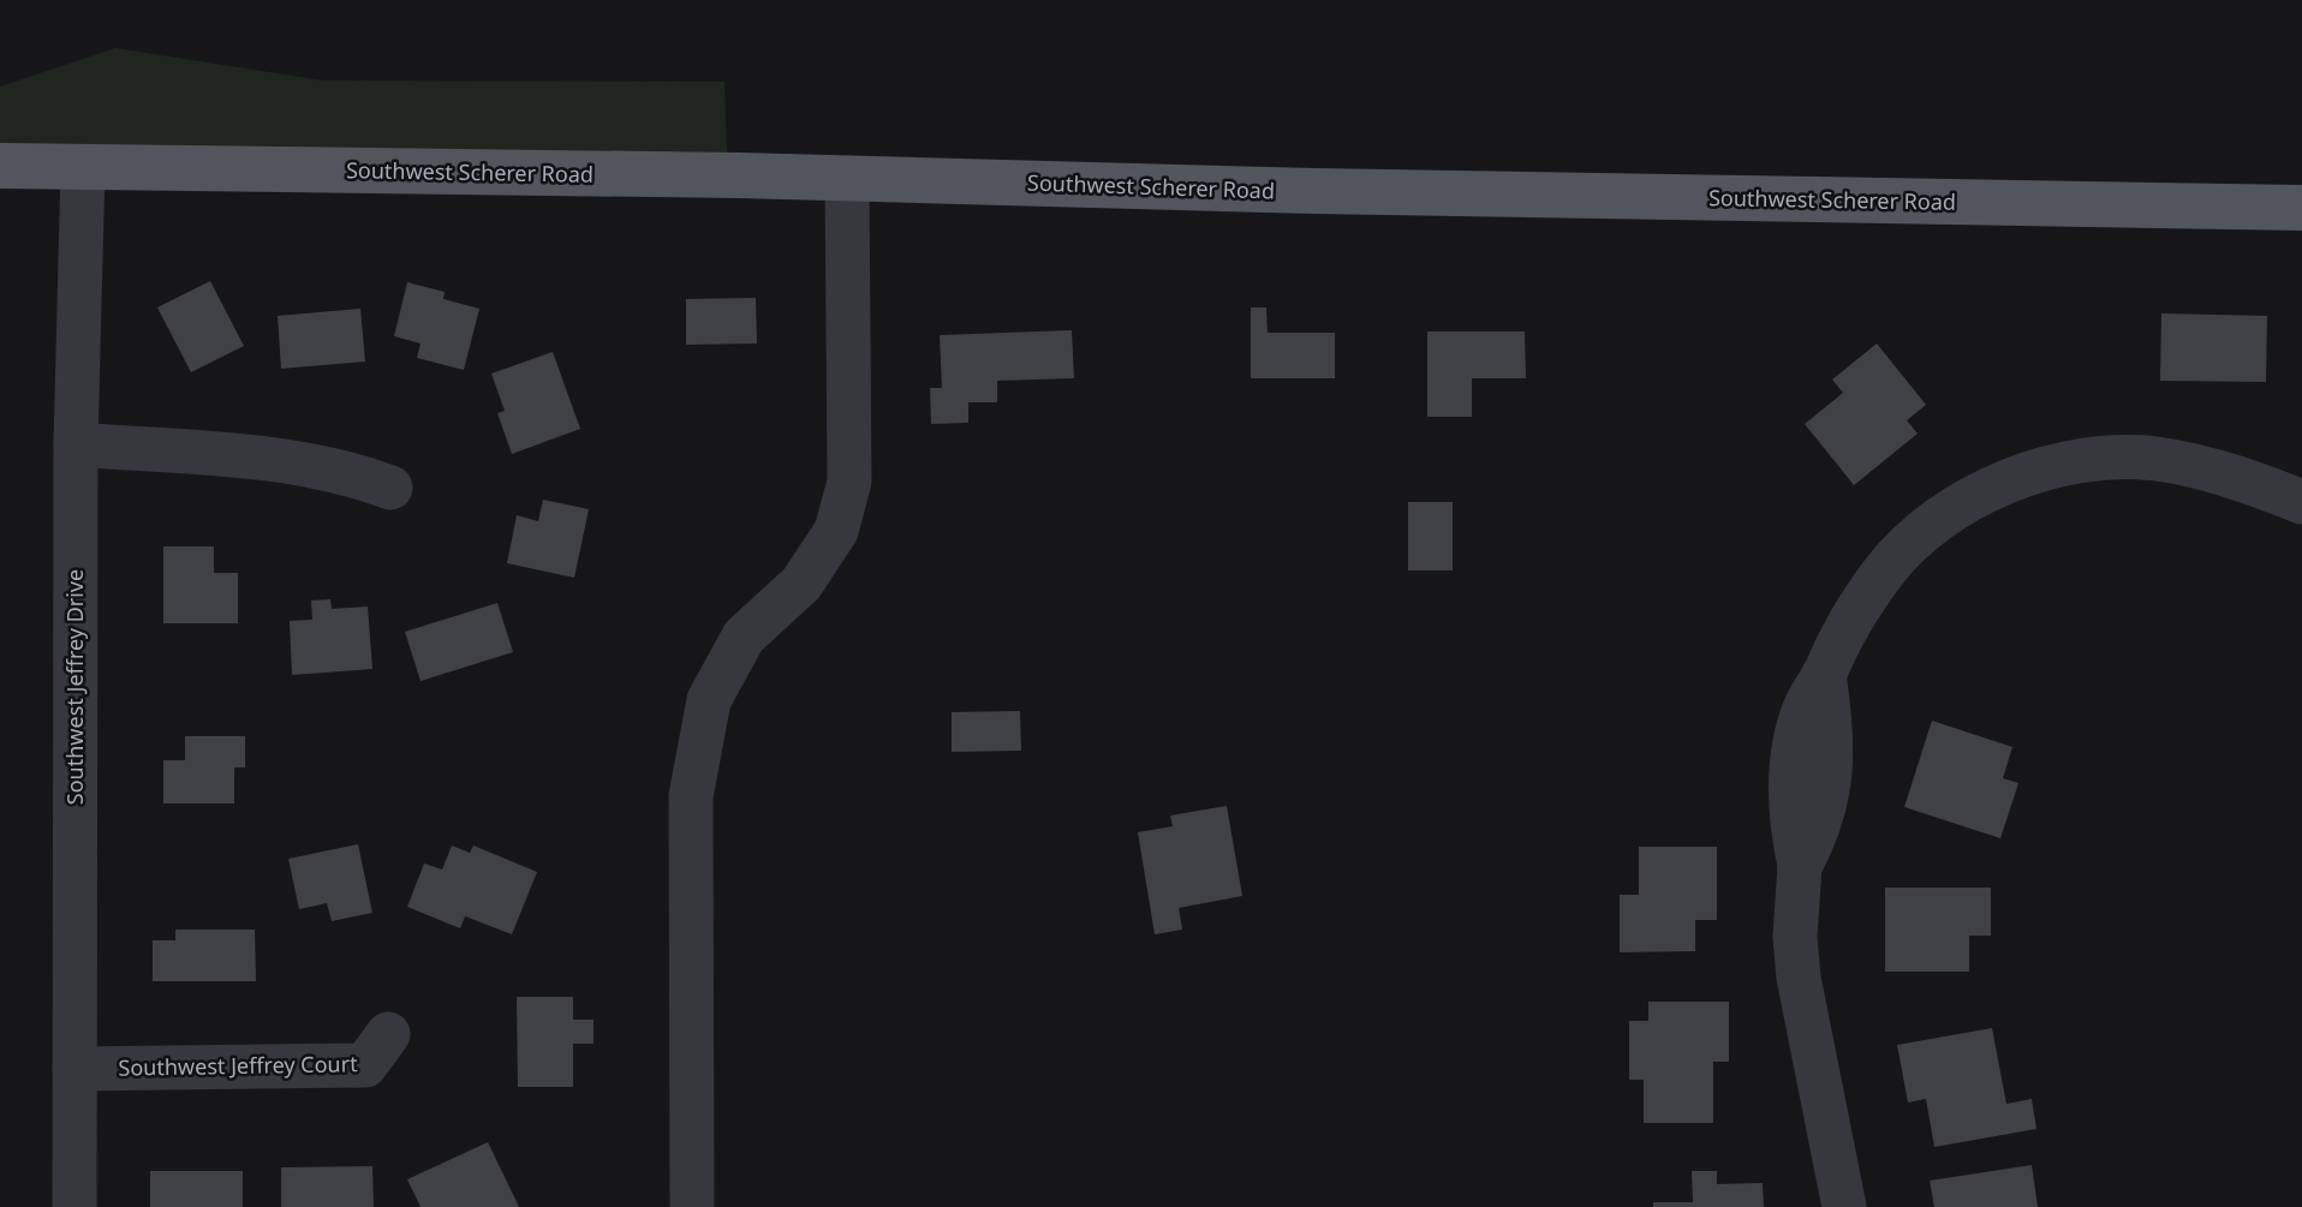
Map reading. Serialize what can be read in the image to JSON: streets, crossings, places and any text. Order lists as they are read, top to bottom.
{
  "streets": {
    "main road": ["Southwest Scherer Road"],
    "street": ["Southwest Jeffrey Drive", "Southwest Jeffrey Court"]
  },
  "crossings": [
    ["Southwest Scherer Road", "Southwest Jeffrey Drive"],
    ["Southwest Jeffrey Drive", "Southwest Jeffrey Court"]
  ]
}
